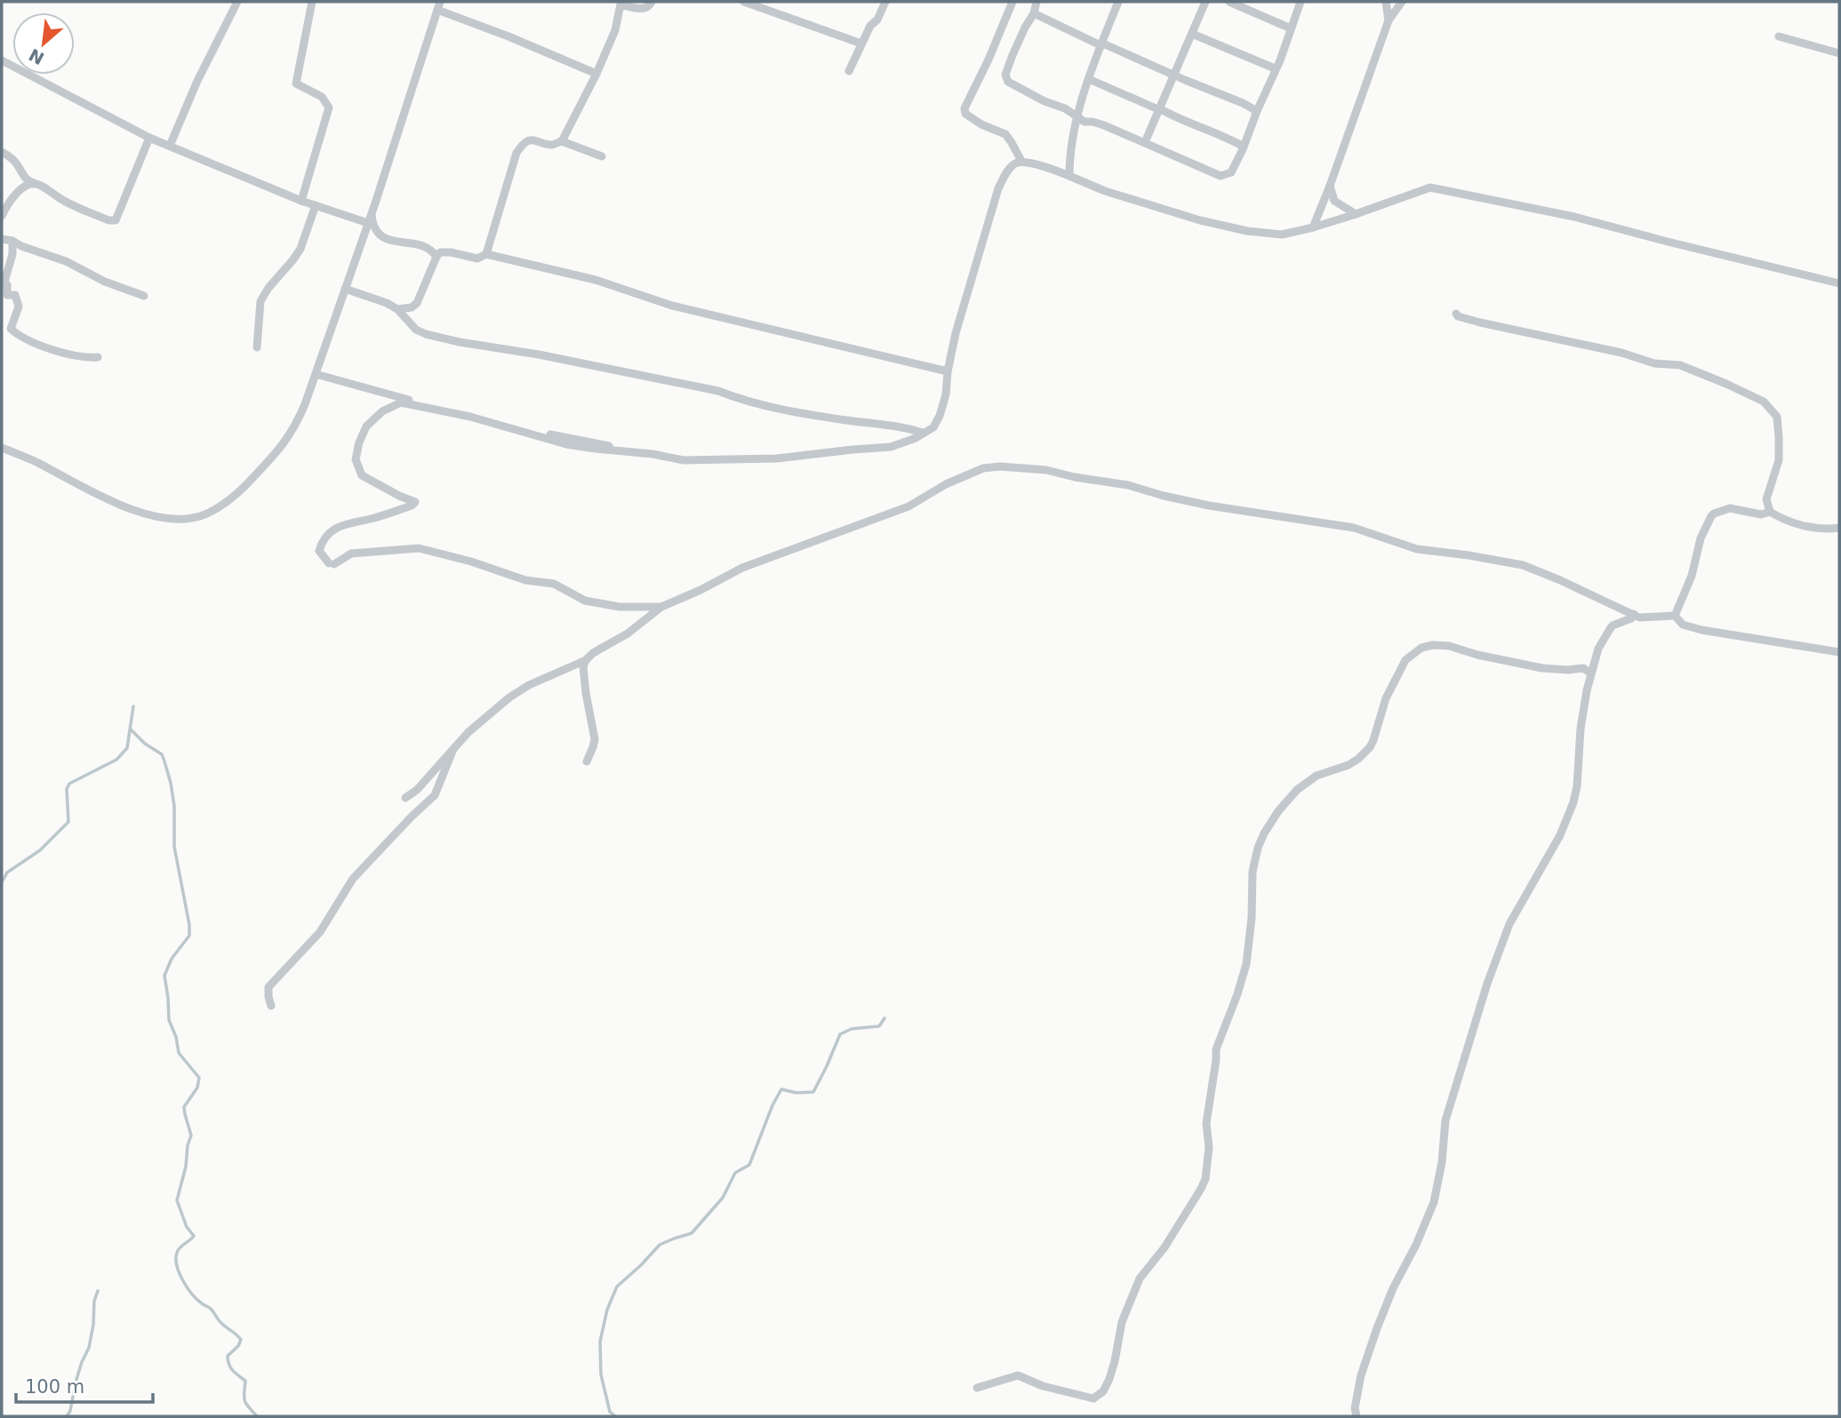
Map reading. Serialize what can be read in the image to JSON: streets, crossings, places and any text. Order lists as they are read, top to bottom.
{
  "scale_bar": "100 m",
  "north": "bottom left"
}
